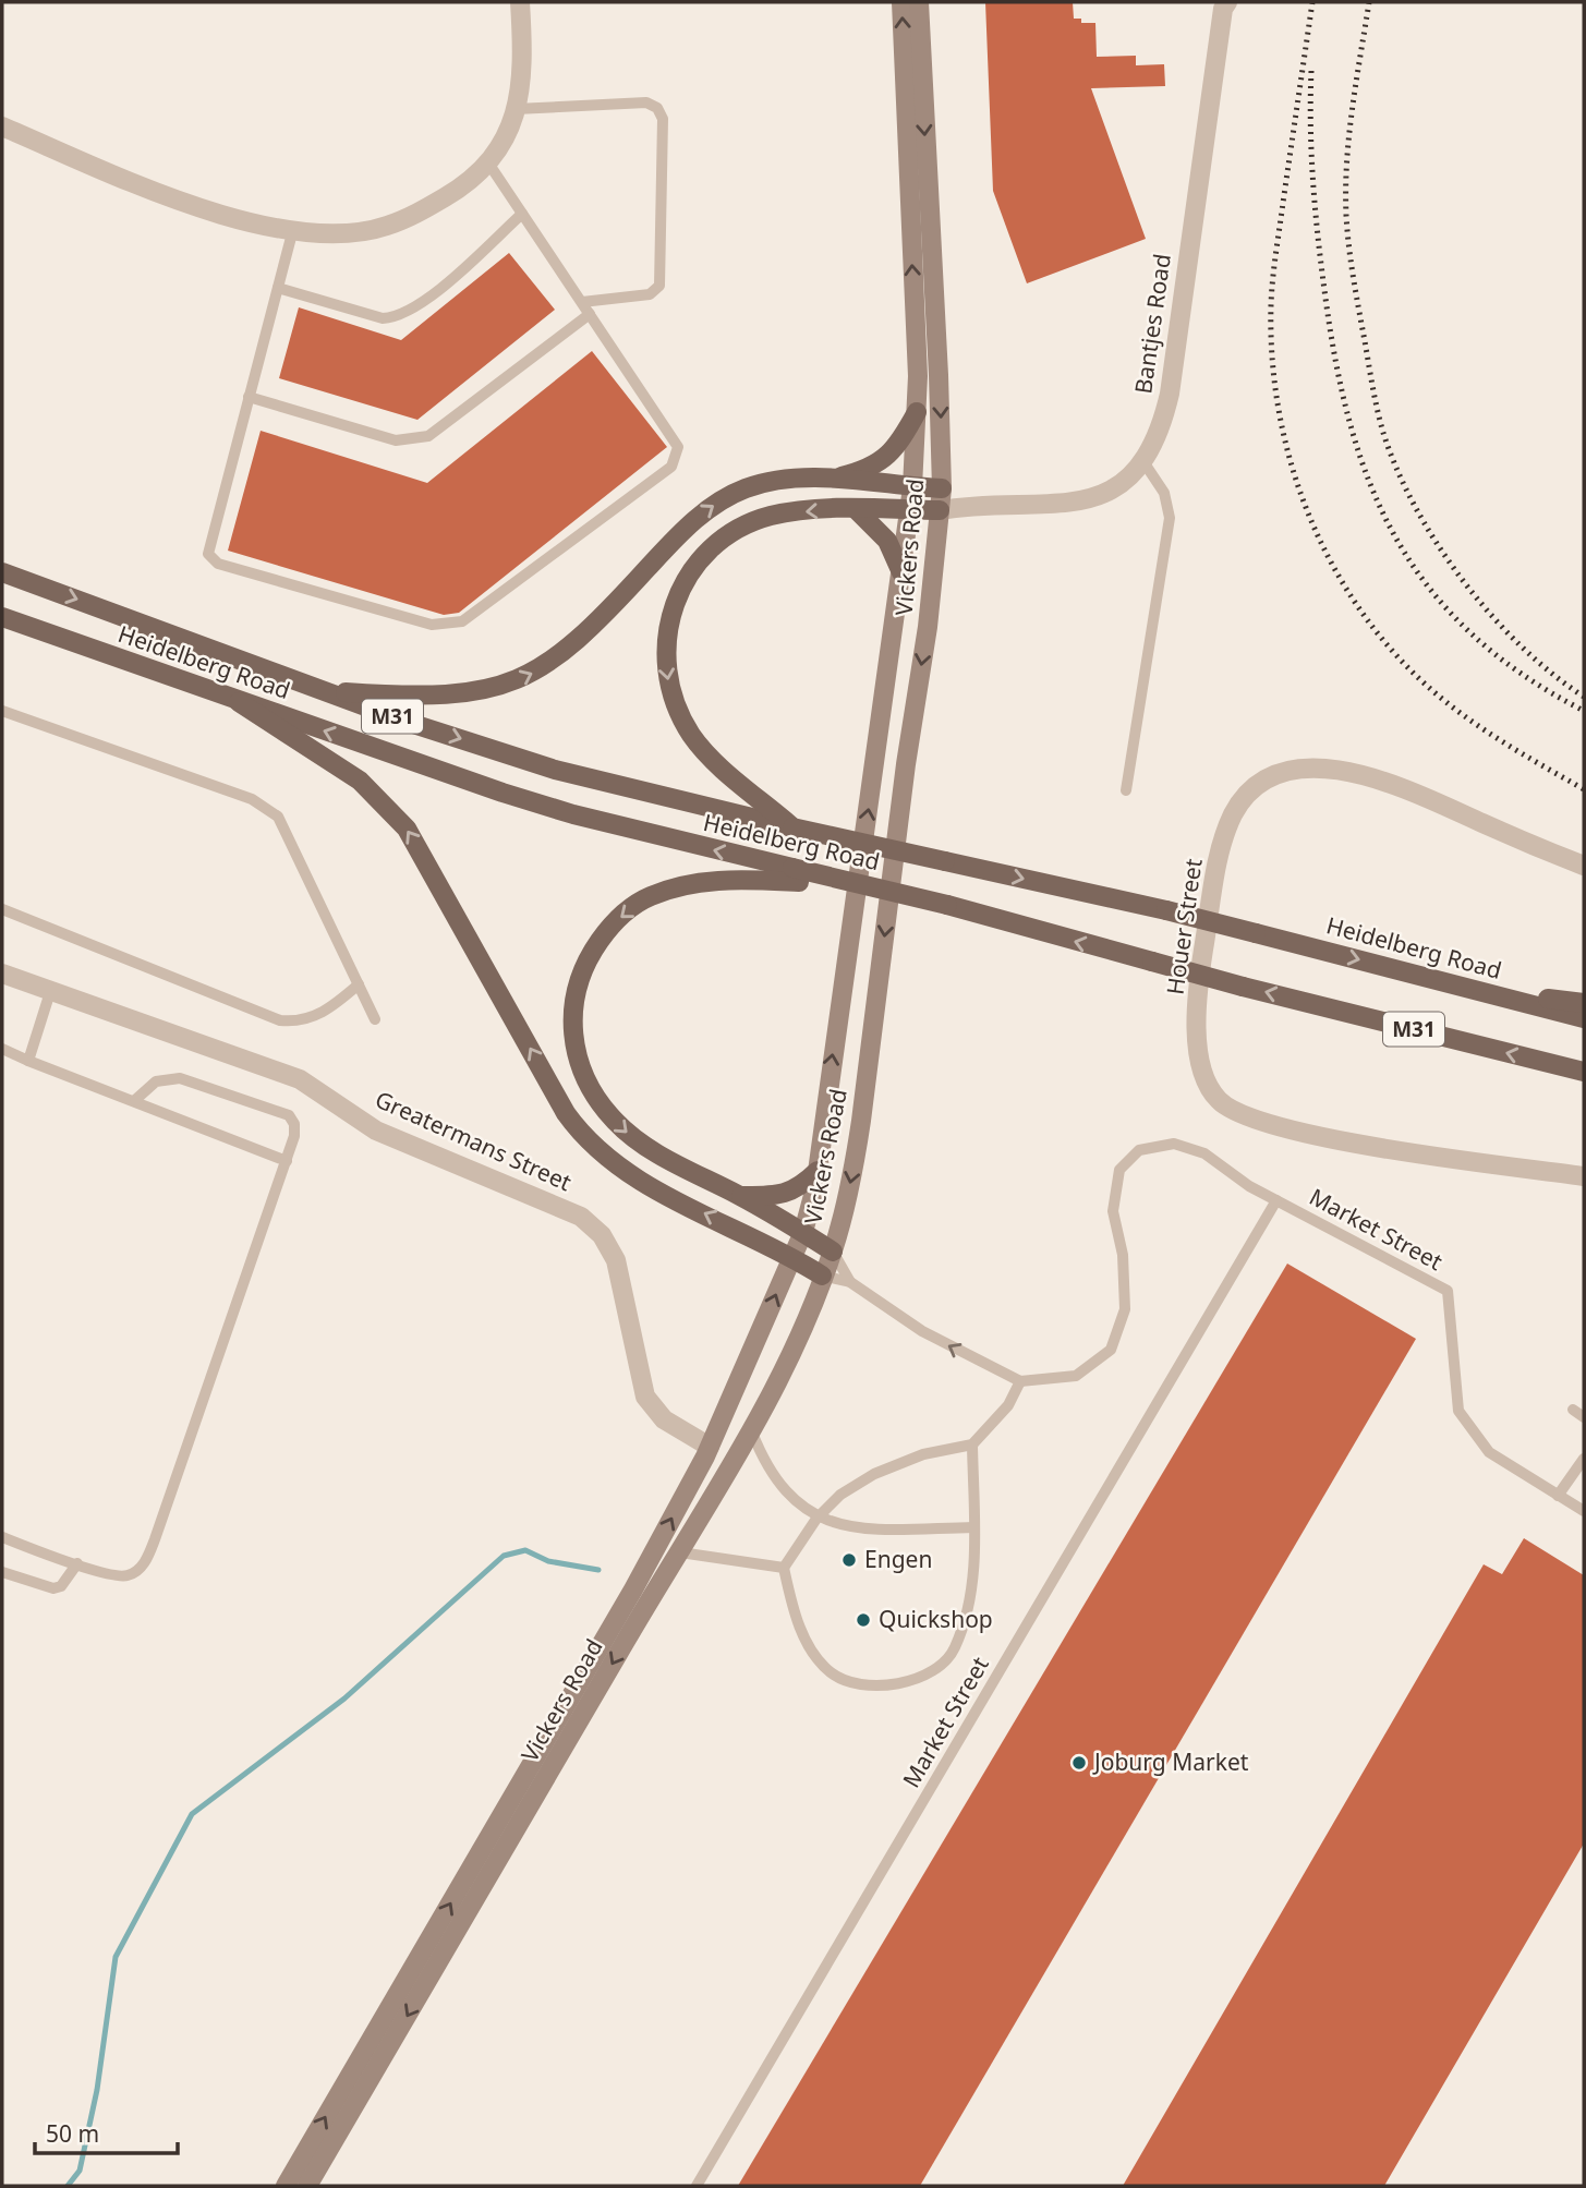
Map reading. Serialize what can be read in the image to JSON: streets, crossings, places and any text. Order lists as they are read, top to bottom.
{
  "streets": {
    "main road": ["Vickers Road", "Heidelberg Road", "M31"],
    "street": ["Bantjes Road", "Houer Street", "Greatermans Street"],
    "lane": ["Market Street"]
  },
  "crossings": [
    ["Bantjes Road", "Vickers Road"],
    ["Vickers Road", "Greatermans Street"]
  ],
  "places": ["Engen", "Quickshop", "Joburg Market"],
  "scale_bar": "50 m"
}
